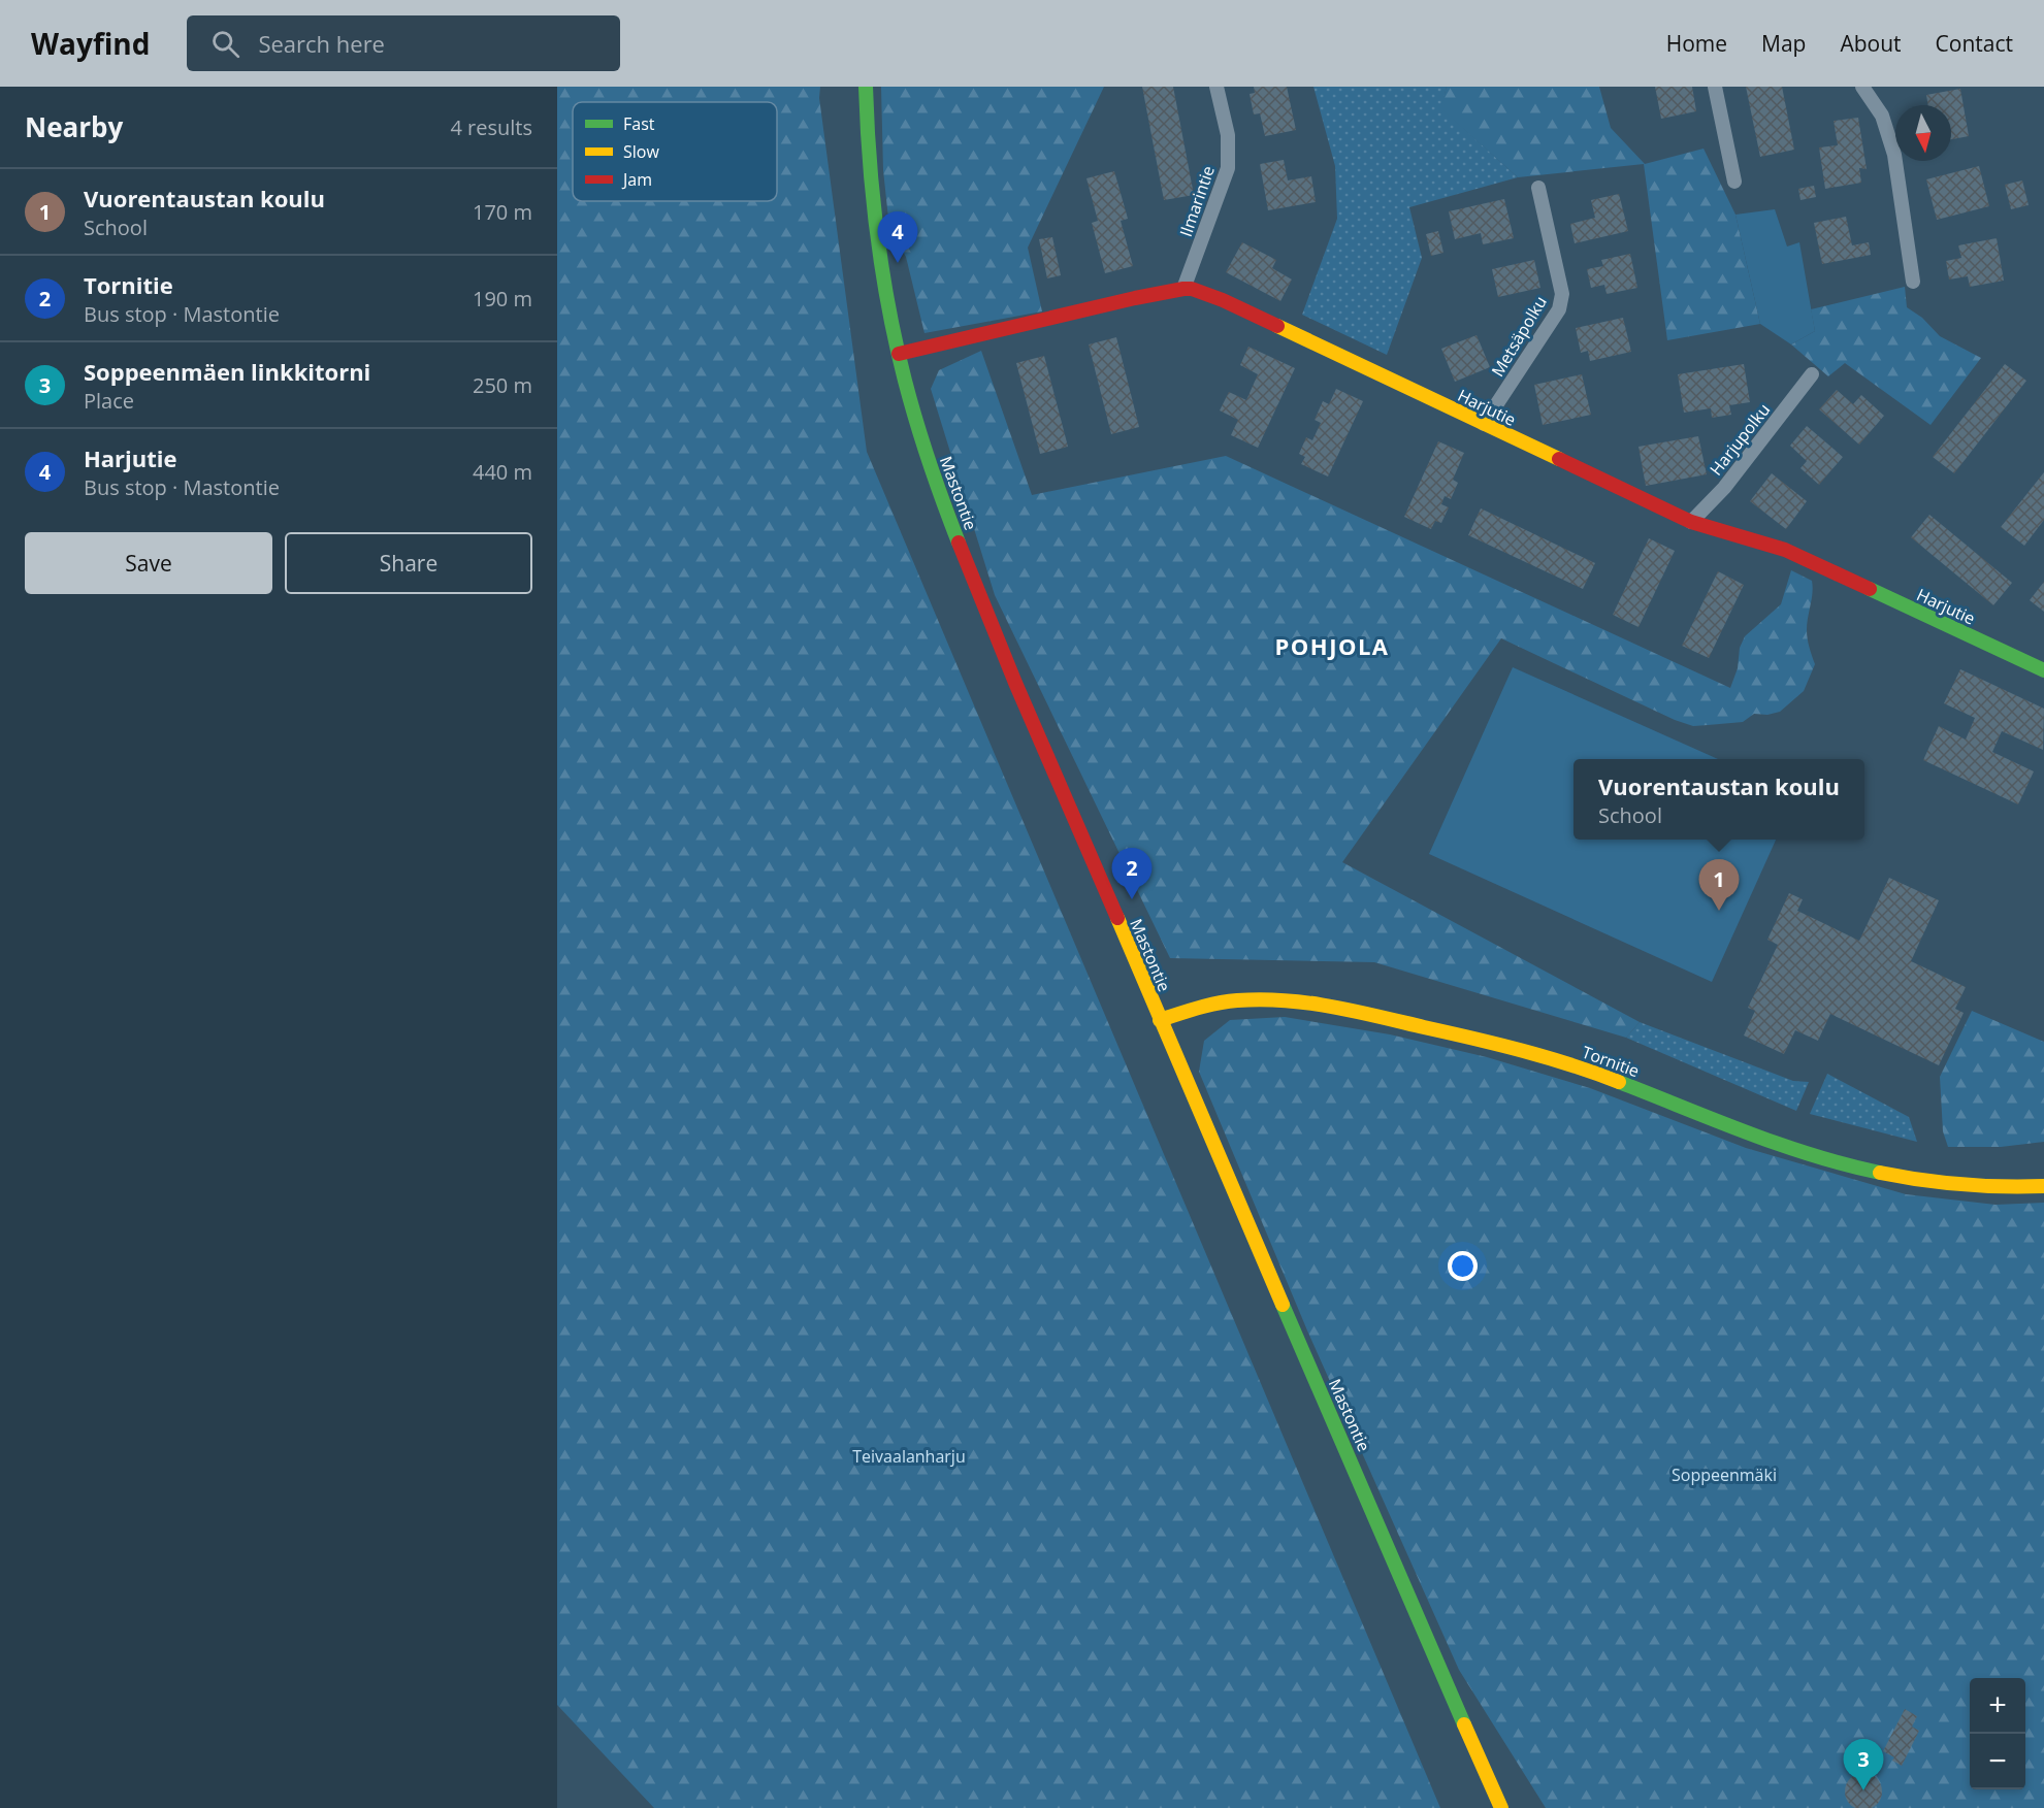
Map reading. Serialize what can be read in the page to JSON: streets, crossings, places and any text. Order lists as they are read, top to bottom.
{
  "streets": {
    "street": [
      "Ilmarintie",
      "Metsäpolku",
      "Harjutie",
      "Harjupolku",
      "Mastontie",
      "Tornitie"
    ]
  },
  "crossings": [
    ["Ilmarintie", "Harjutie"],
    ["Metsäpolku", "Harjutie"],
    ["Harjutie", "Harjupolku"],
    ["Harjutie", "Mastontie"],
    ["Mastontie", "Tornitie"]
  ],
  "districts": ["POHJOLA"],
  "parks": ["Teivaalanharju", "Soppeenmäki"],
  "legend": ["Fast", "Slow", "Jam"],
  "north": "bottom",
  "page": {
    "header": "Wayfind",
    "search": "Search here",
    "nav": [
      "Home",
      "Map",
      "About",
      "Contact"
    ],
    "heading": ["Nearby", "4 results"],
    "list": [
      {
        "mark": "1",
        "name": "Vuorentaustan koulu",
        "note": "School",
        "value": "170 m"
      },
      {
        "mark": "2",
        "name": "Tornitie",
        "note": "Bus stop · Mastontie",
        "value": "190 m"
      },
      {
        "mark": "3",
        "name": "Soppeenmäen linkkitorni",
        "note": "Place",
        "value": "250 m"
      },
      {
        "mark": "4",
        "name": "Harjutie",
        "note": "Bus stop · Mastontie",
        "value": "440 m"
      }
    ],
    "pins": [
      "4",
      "2",
      "1",
      "3"
    ],
    "buttons": ["Save", "Share"],
    "popup": ["Vuorentaustan koulu", "School"],
    "map_buttons": ["+", "−"]
  }
}
